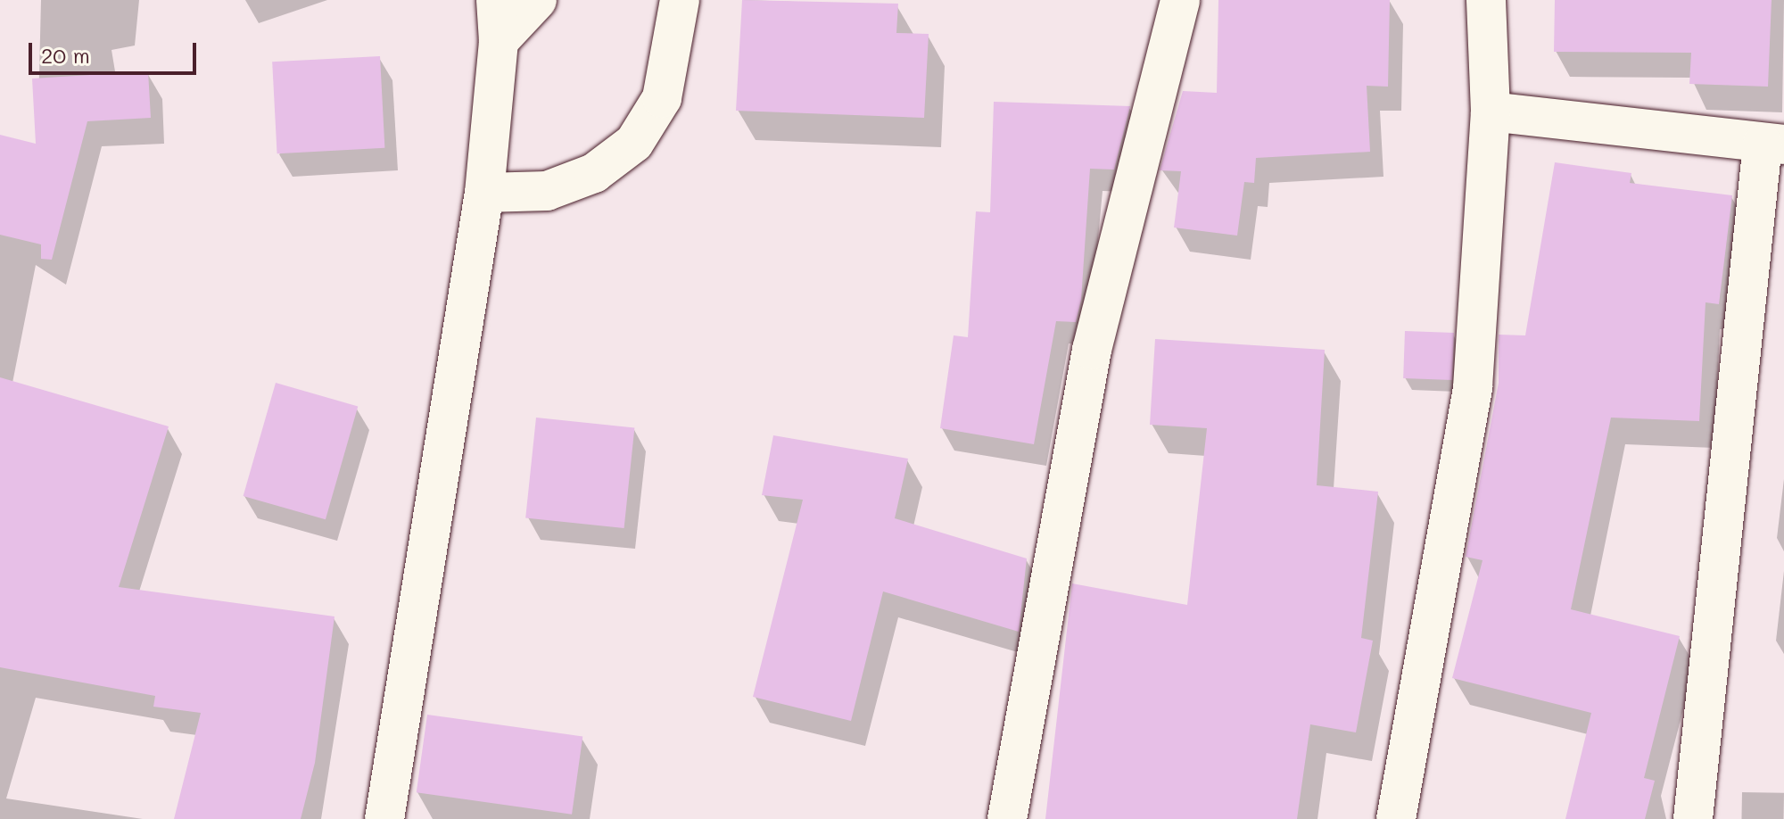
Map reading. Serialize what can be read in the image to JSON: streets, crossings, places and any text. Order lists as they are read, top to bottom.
{
  "scale_bar": "20 m"
}
